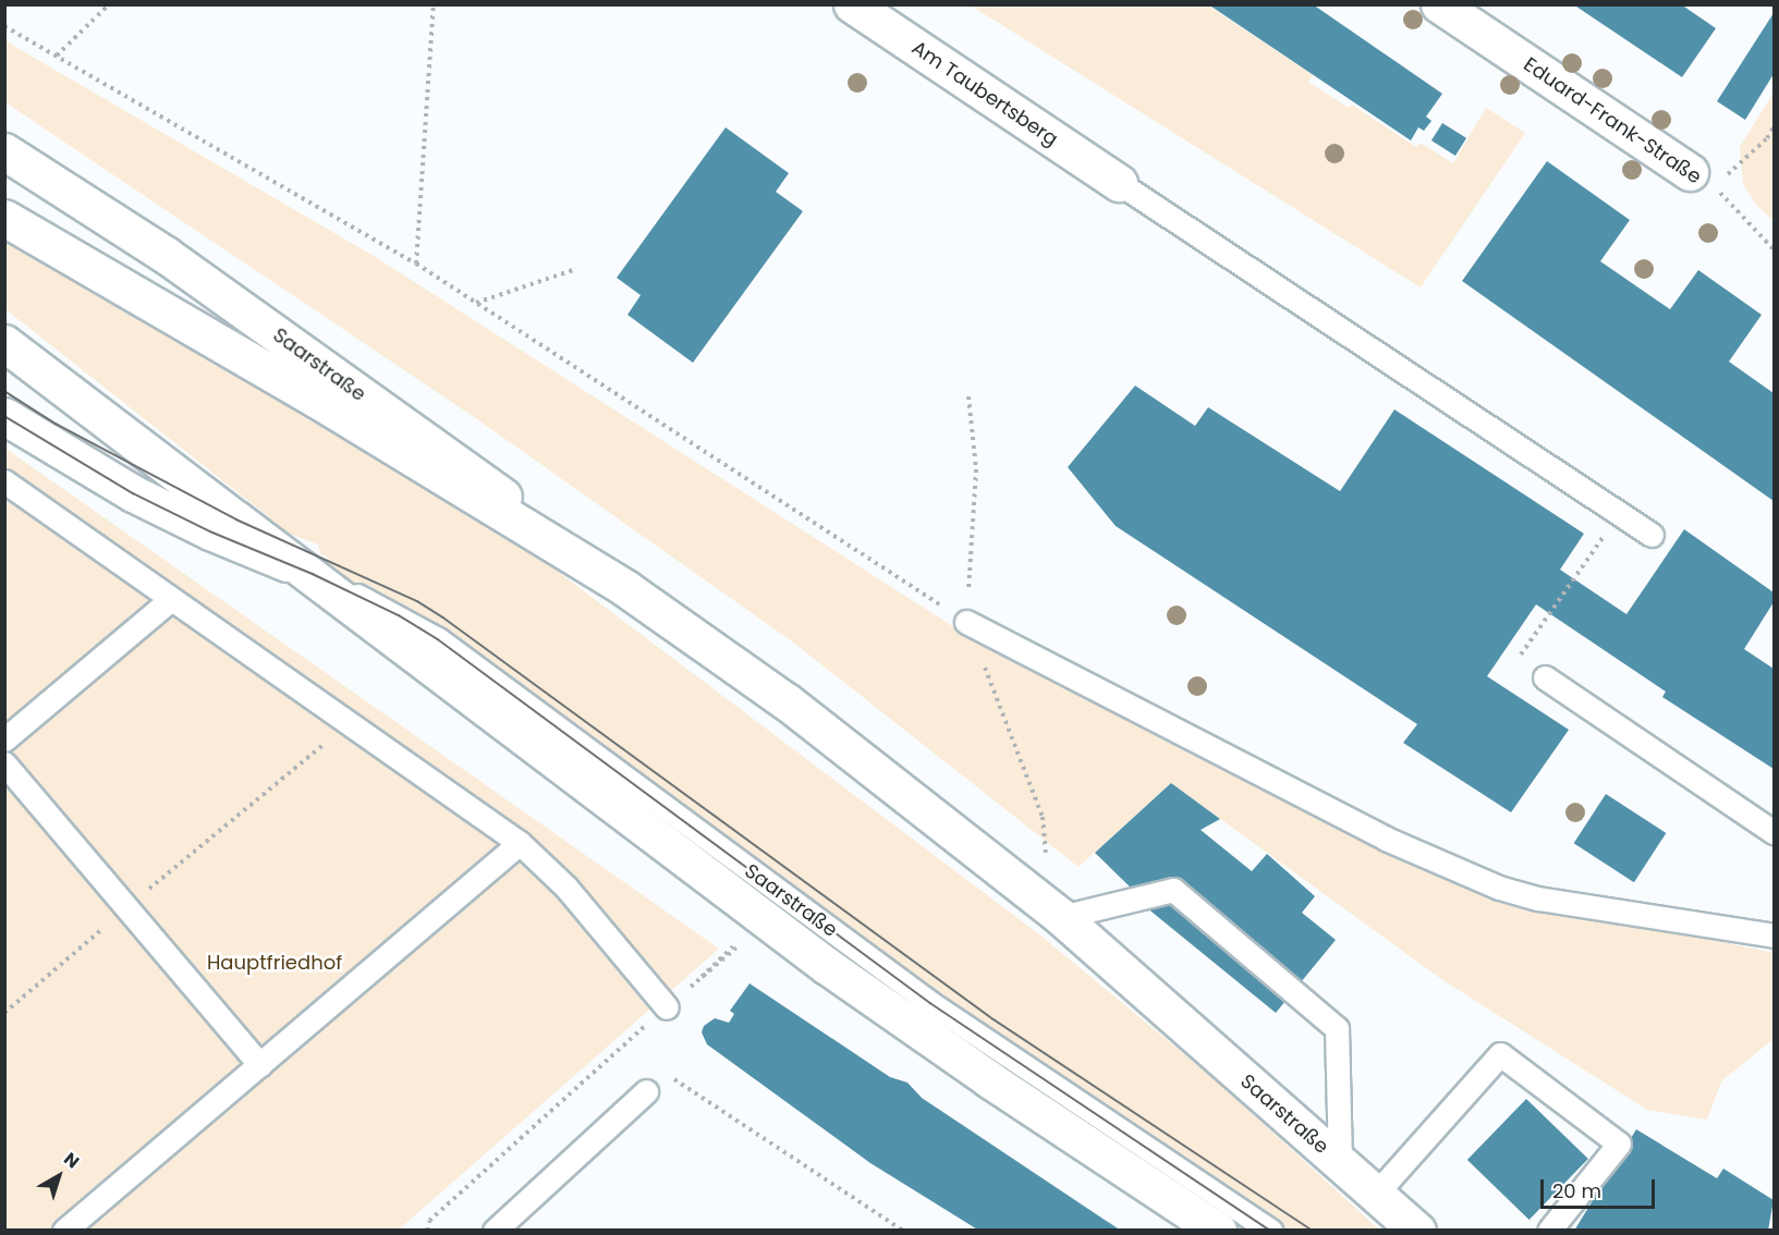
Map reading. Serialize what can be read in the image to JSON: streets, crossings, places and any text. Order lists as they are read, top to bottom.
{
  "streets": {
    "main road": ["Am Taubertsberg", "Eduard-Frank-Straße", "Saarstraße"]
  },
  "parks": ["Hauptfriedhof"],
  "scale_bar": "20 m",
  "north": "top right"
}
